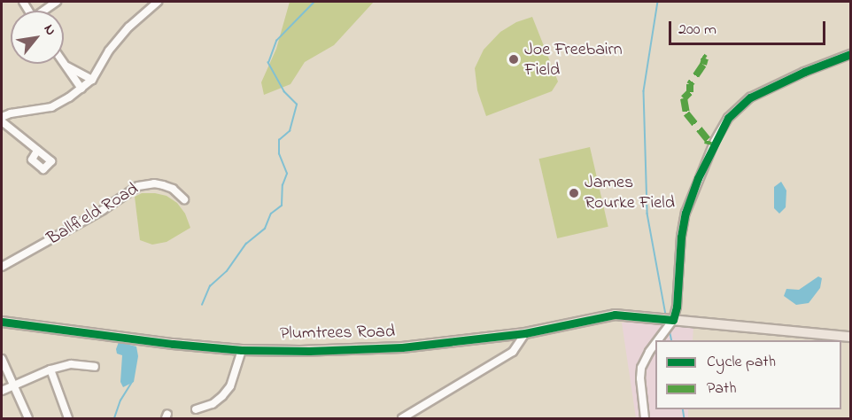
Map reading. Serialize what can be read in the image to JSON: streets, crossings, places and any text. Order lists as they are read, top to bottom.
{
  "streets": {
    "main road": ["Plumtrees Road"],
    "street": ["Ballfield Road"]
  },
  "places": ["Joe Freebairn Field", "James Rourke Field"],
  "legend": ["Cycle path", "Path"],
  "scale_bar": "200 m",
  "north": "top right"
}
